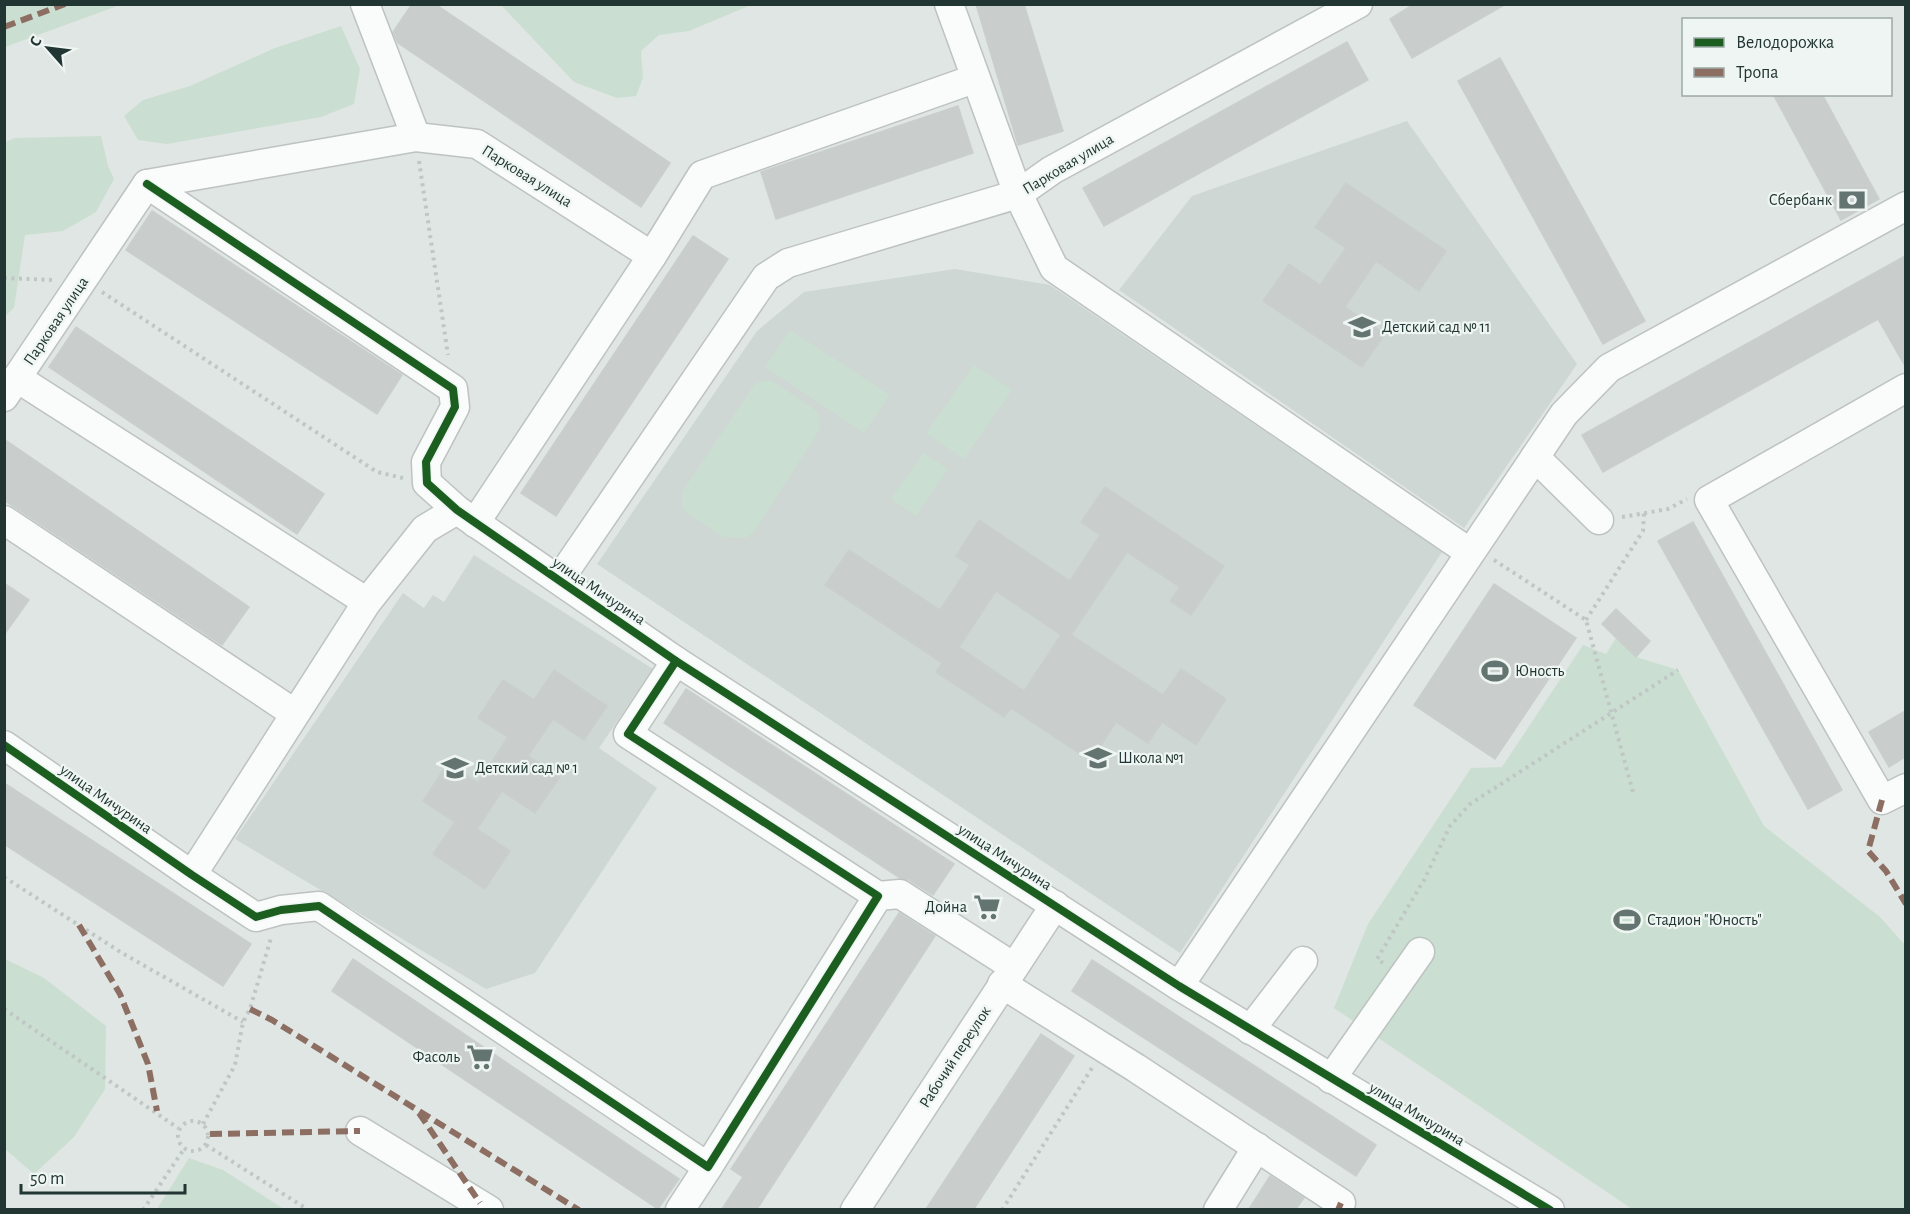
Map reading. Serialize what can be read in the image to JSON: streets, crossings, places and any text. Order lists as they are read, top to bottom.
{
  "streets": {
    "street": ["Парковая улица", "улица Мичурина", "Рабочий переулок"]
  },
  "crossings": [
    ["Парковая улица", "улица Мичурина"],
    ["улица Мичурина", "Рабочий переулок"]
  ],
  "places": {
    "bank": ["Сбербанк"],
    "school or university": ["Детский сад № 11", "Школа №1", "Детский сад № 1"],
    "sports": ["Юность", "Стадион \"Юность\""],
    "supermarket": ["Дойна", "Фасоль"]
  },
  "legend": ["Велодорожка", "Тропа"],
  "scale_bar": "50 m",
  "north": "top left"
}
